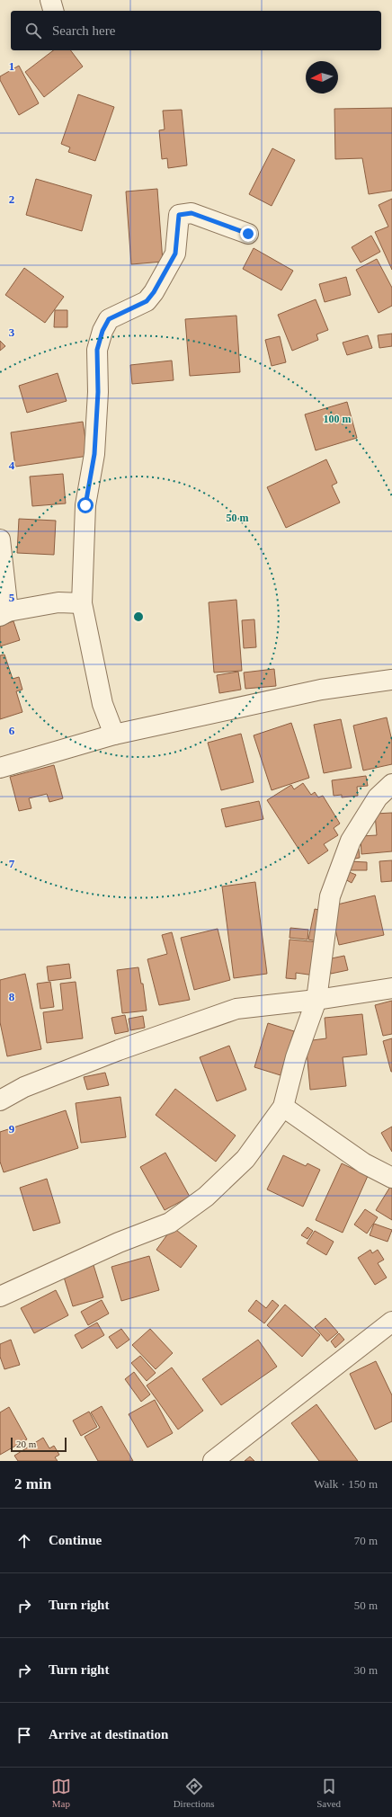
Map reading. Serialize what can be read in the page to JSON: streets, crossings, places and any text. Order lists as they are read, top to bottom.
{
  "scale_bar": "20 m",
  "north": "left",
  "page": {
    "search": "Search here",
    "scale": "20 m",
    "heading": ["2 min", "Walk · 150 m"],
    "list": [
      ["Continue", "70 m"],
      ["Turn right", "50 m"],
      ["Turn right", "30 m"],
      "Arrive at destination"
    ],
    "nav": ["Map", "Directions", "Saved"]
  },
  "grid": {
    "rows": [
      "1",
      "2",
      "3",
      "4",
      "5",
      "6",
      "7",
      "8",
      "9"
    ]
  },
  "rings": ["100 m", "50 m"]
}
